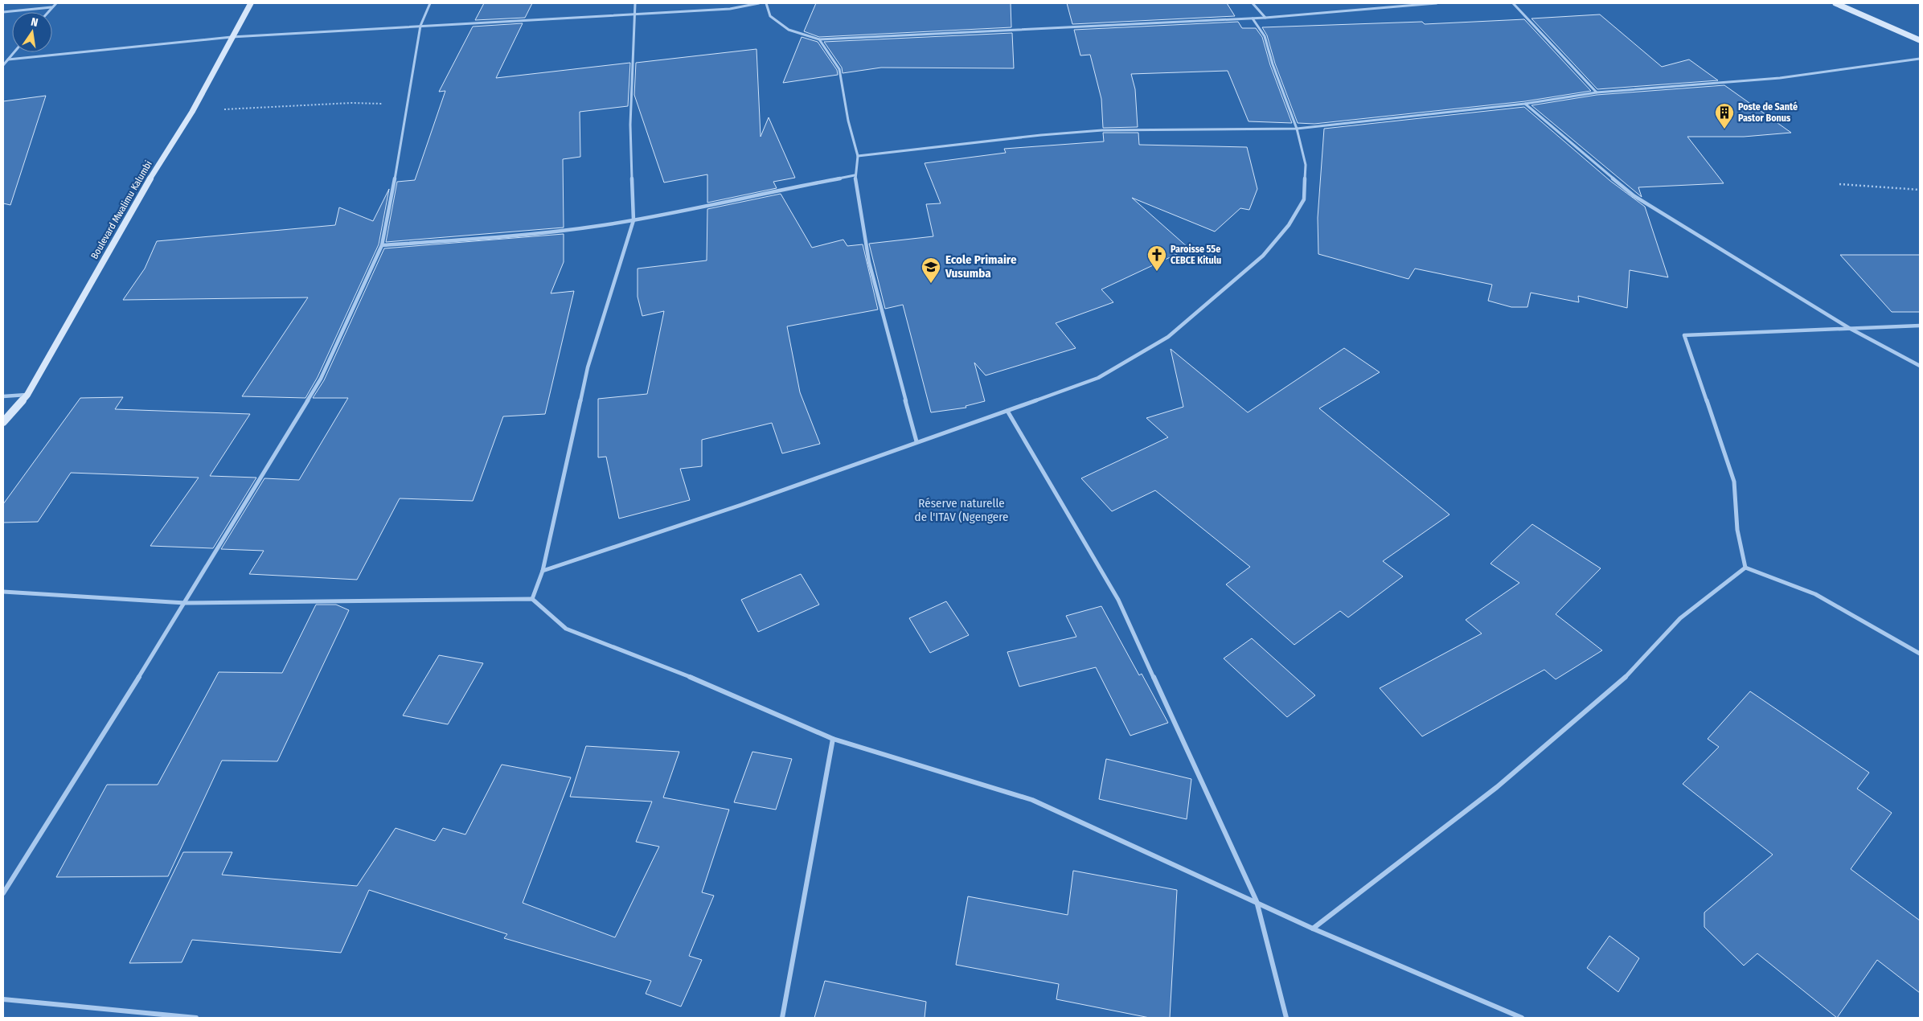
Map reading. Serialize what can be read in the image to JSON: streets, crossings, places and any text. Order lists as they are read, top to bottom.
{
  "streets": {
    "street": ["Boulevard Mwalimu Kalumbi"]
  },
  "parks": ["Réserve naturelle de l'ITAV (Ngengere"],
  "places": {
    "building": ["Poste de Santé Pastor Bonus"],
    "church": ["Paroisse 55e CEBCE Kitulu"],
    "school or university": ["Ecole Primaire Vusumba"]
  },
  "north": "top"
}
